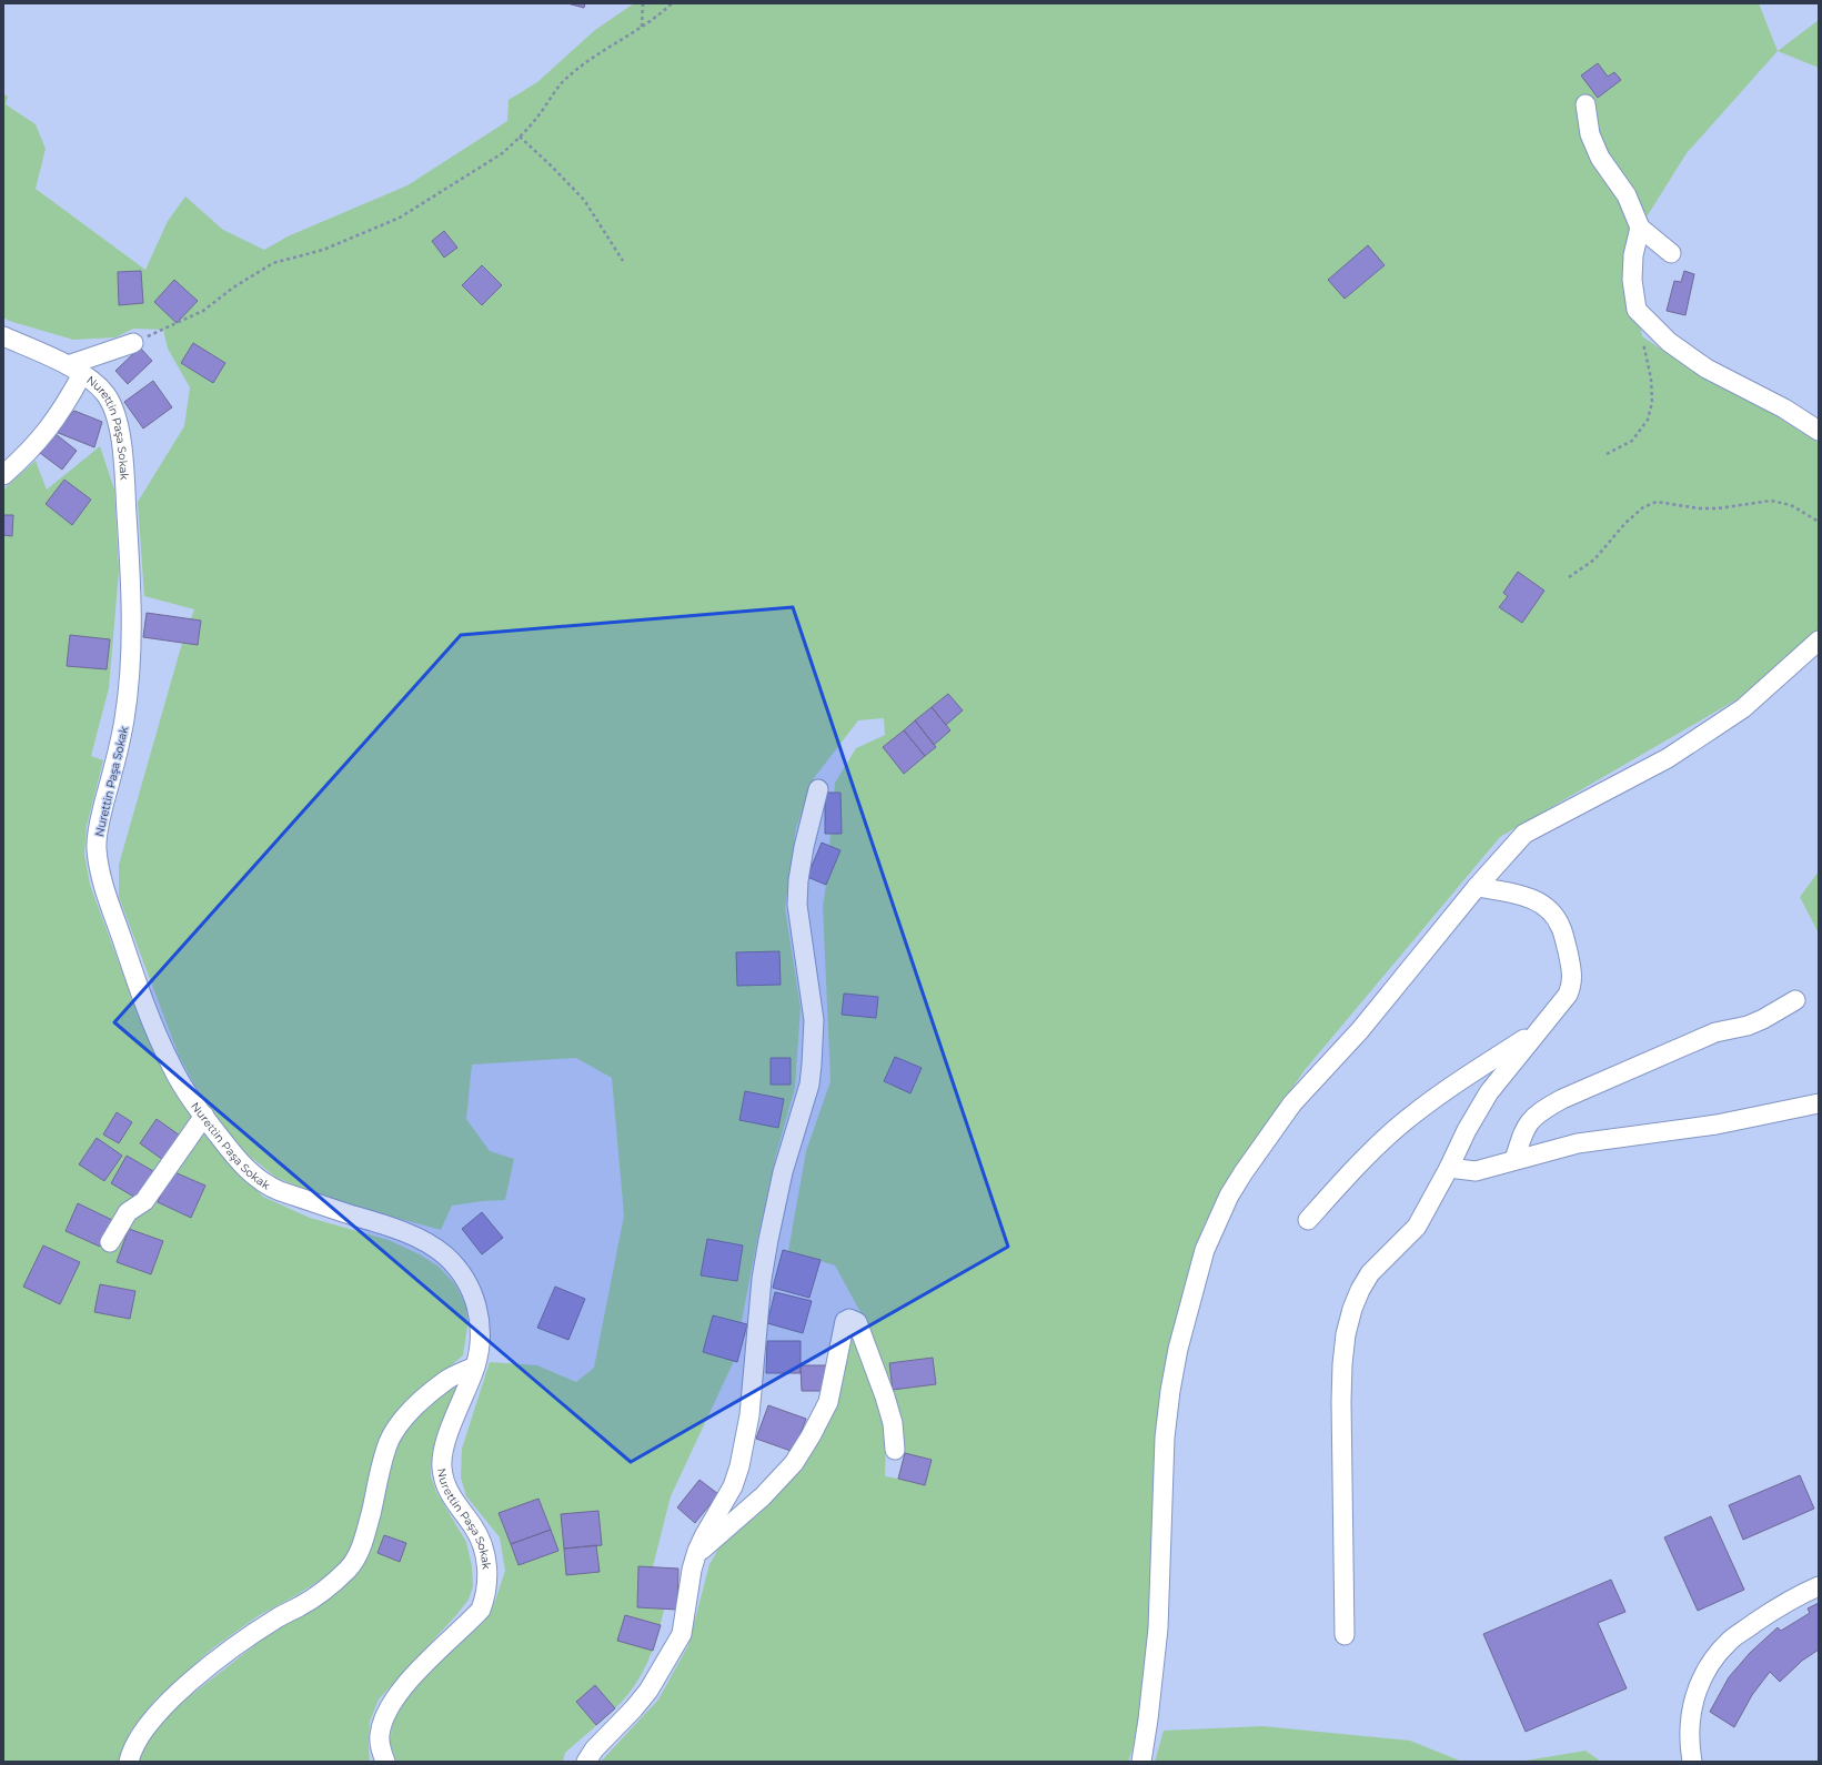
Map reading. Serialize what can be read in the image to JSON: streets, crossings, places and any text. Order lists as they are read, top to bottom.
{
  "streets": {
    "street": ["Nurettin Paşa Sokak"]
  }
}
